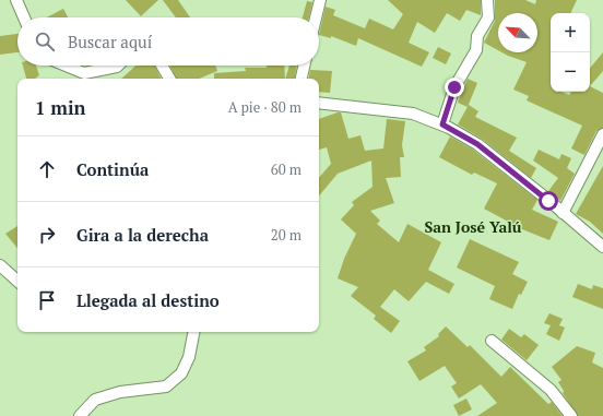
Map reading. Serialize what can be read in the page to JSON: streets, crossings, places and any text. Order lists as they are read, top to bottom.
{
  "districts": ["San José Yalú"],
  "north": "top left",
  "page": {
    "map_buttons": ["+", "−"],
    "search": "Buscar aquí",
    "heading": ["1 min", "A pie · 80 m"],
    "list": [
      ["Continúa", "60 m"],
      ["Gira a la derecha", "20 m"],
      "Llegada al destino"
    ]
  }
}
